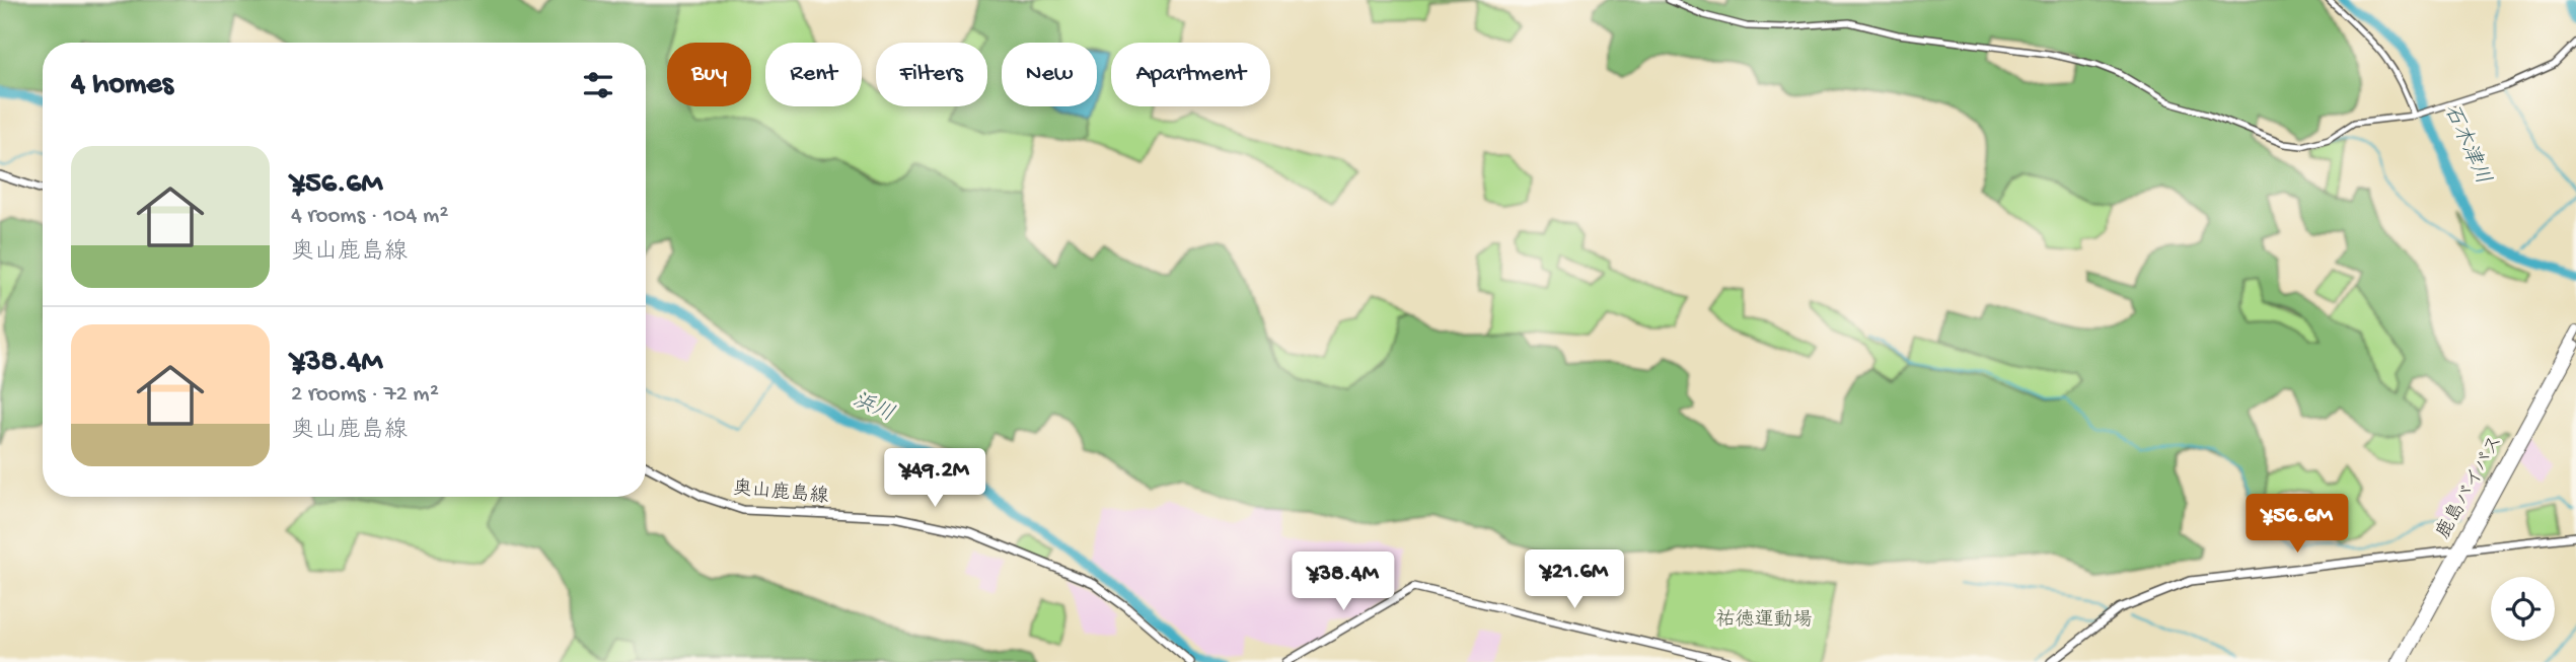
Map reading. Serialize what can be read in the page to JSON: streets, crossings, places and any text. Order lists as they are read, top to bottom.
{
  "streets": {
    "highway": ["鹿島バイパス"],
    "main road": ["奥山鹿島線"]
  },
  "water": ["石木津川", "浜川"],
  "parks": ["祐徳運動場"],
  "page": {
    "chip": [
      "Buy",
      "Rent",
      "Filters",
      "New",
      "Apartment"
    ],
    "heading": "4 homes",
    "list": [
      {
        "name": "¥56.6M",
        "note": "4 rooms · 104 m² · 奥山鹿島線"
      },
      {
        "name": "¥38.4M",
        "note": "2 rooms · 72 m² · 奥山鹿島線"
      }
    ],
    "price": [
      "¥49.2M",
      "¥56.6M",
      "¥21.6M",
      "¥38.4M"
    ]
  }
}
